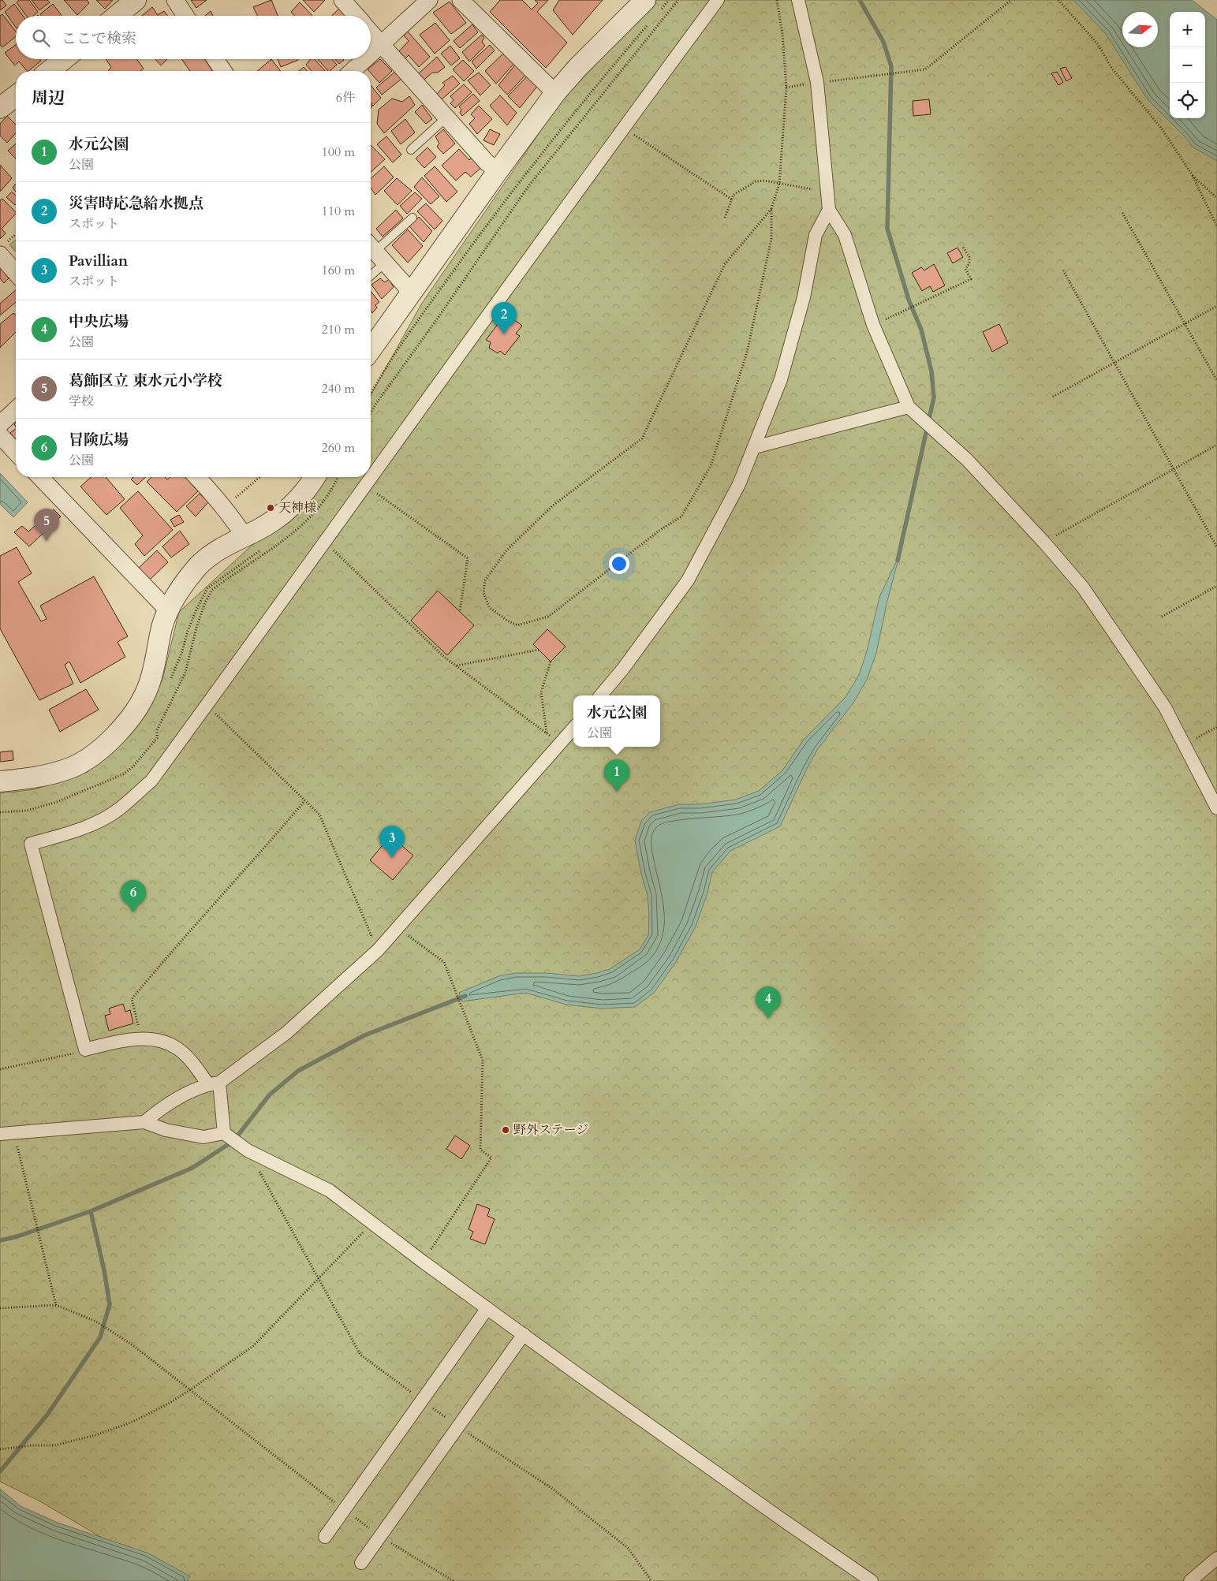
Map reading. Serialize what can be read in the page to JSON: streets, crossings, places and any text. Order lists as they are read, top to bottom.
{
  "places": ["天神様", "野外ステージ"],
  "north": "right",
  "page": {
    "map_buttons": ["+", "−"],
    "search": "ここで検索",
    "heading": ["周辺", "6件"],
    "list": [
      {
        "mark": "1",
        "name": "水元公園",
        "note": "公園",
        "value": "100 m"
      },
      {
        "mark": "2",
        "name": "災害時応急給水拠点",
        "note": "スポット",
        "value": "110 m"
      },
      {
        "mark": "3",
        "name": "Pavillian",
        "note": "スポット",
        "value": "160 m"
      },
      {
        "mark": "4",
        "name": "中央広場",
        "note": "公園",
        "value": "210 m"
      },
      {
        "mark": "5",
        "name": "葛飾区立 東水元小学校",
        "note": "学校",
        "value": "240 m"
      },
      {
        "mark": "6",
        "name": "冒険広場",
        "note": "公園",
        "value": "260 m"
      }
    ],
    "pins": [
      "2",
      "5",
      "1",
      "3",
      "6",
      "4"
    ],
    "popup": ["水元公園", "公園"]
  }
}
